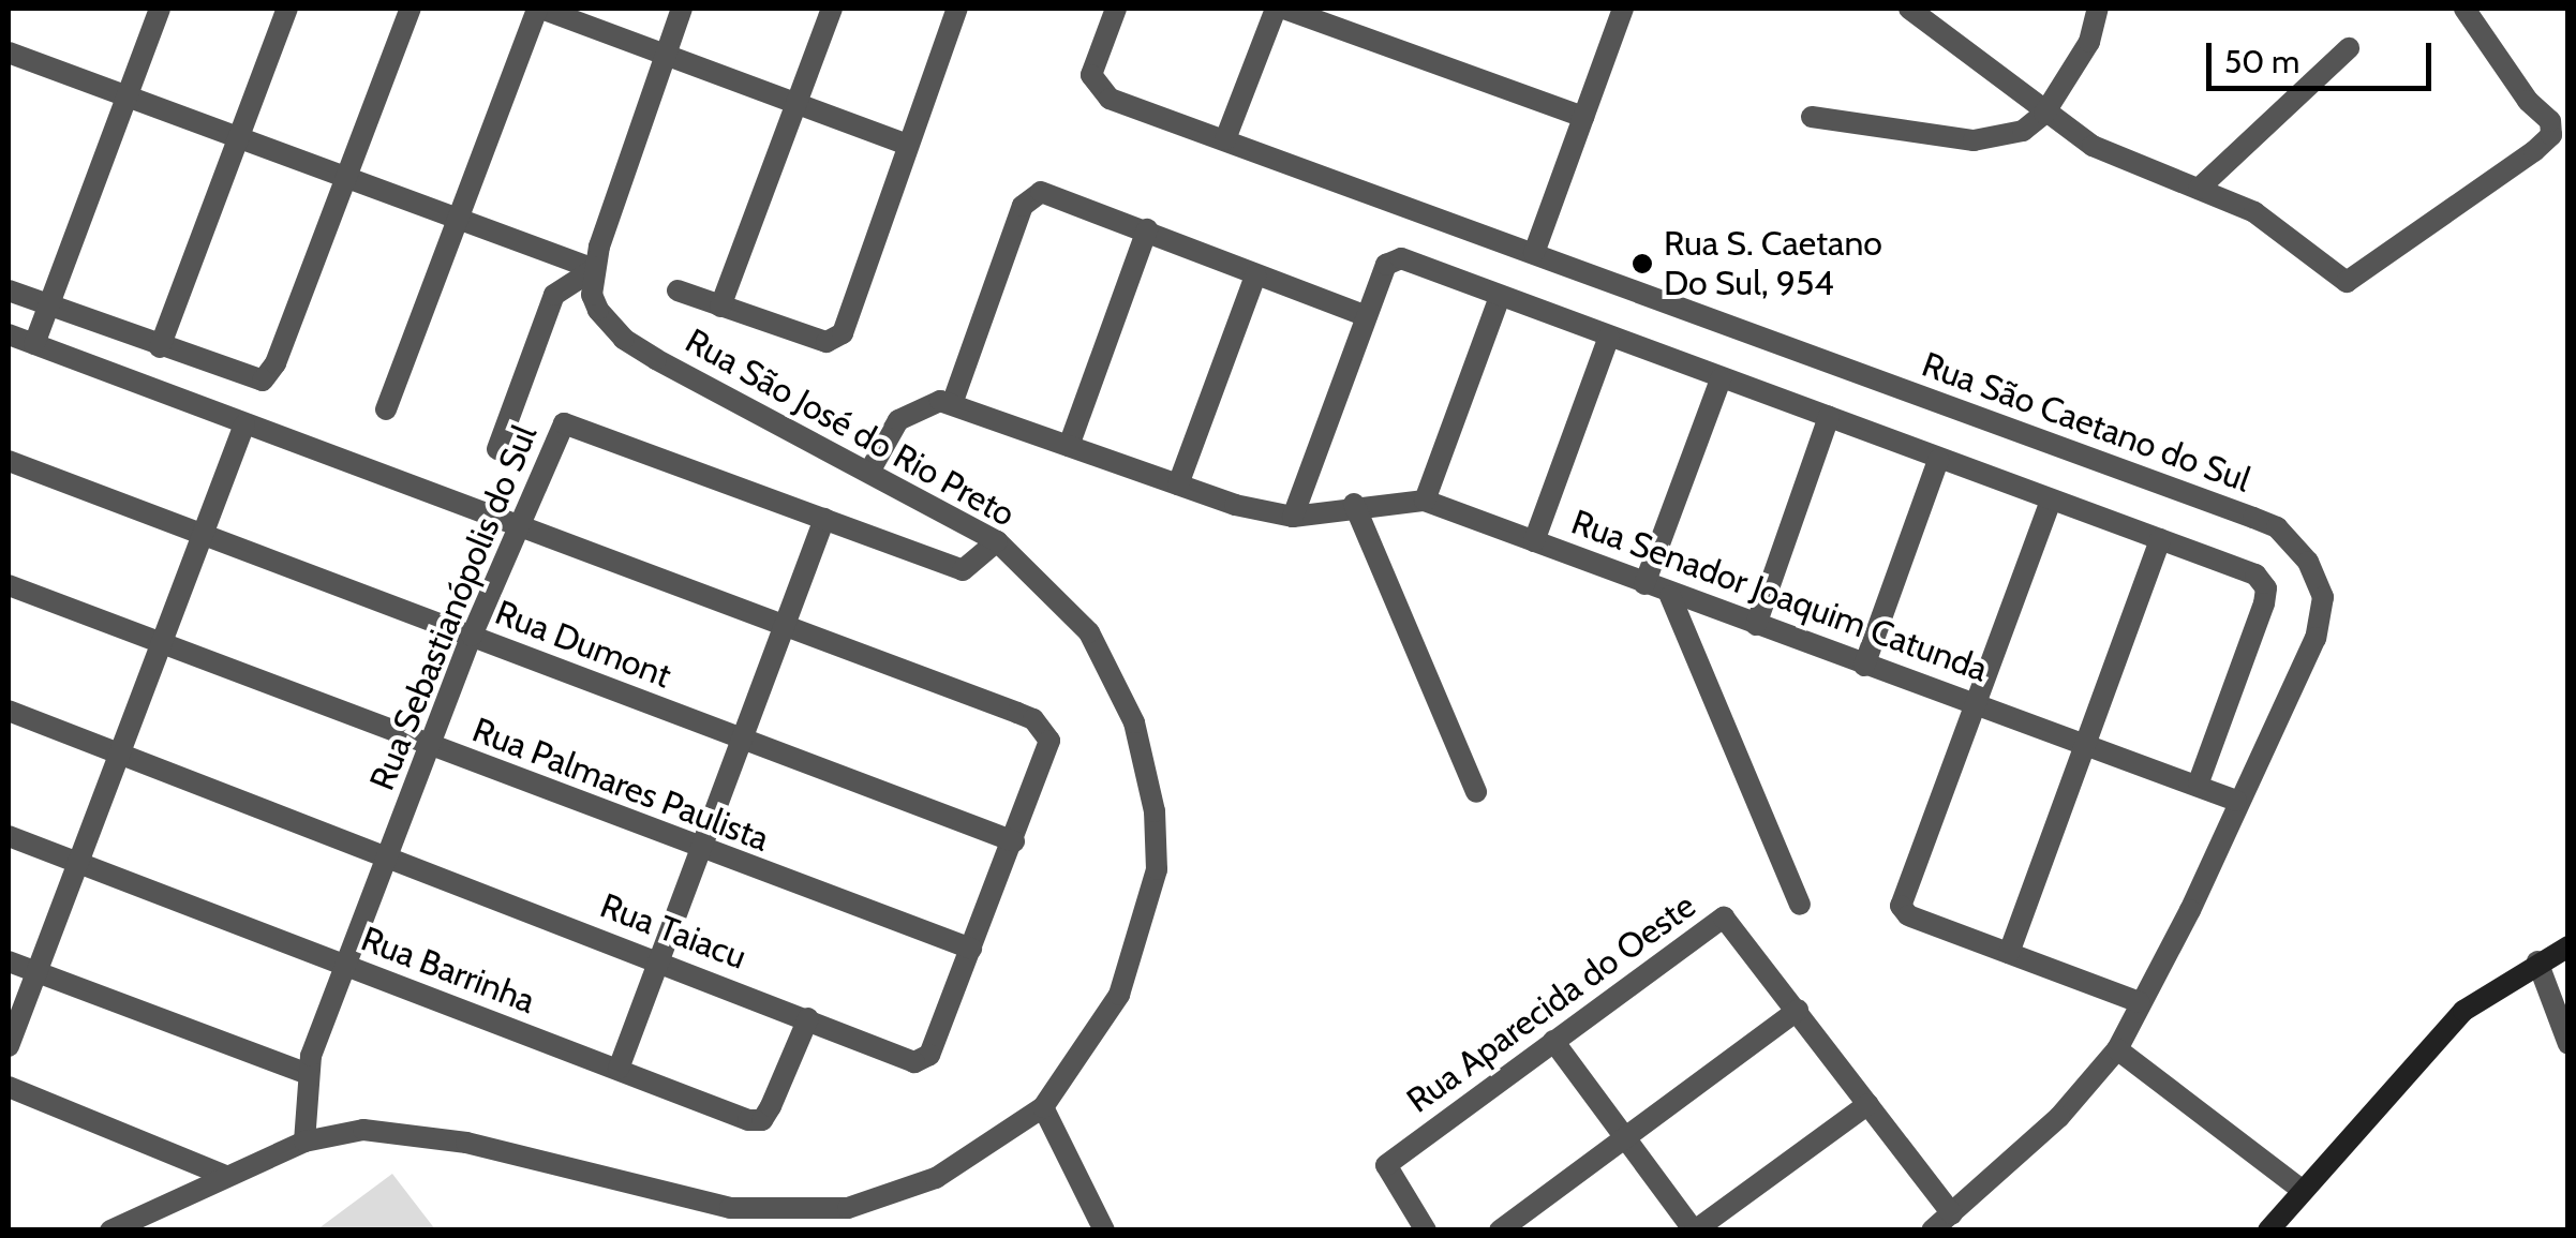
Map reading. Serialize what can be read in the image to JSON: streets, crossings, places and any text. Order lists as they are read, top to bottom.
{
  "streets": {
    "street": [
      "Rua São Caetano do Sul",
      "Rua São José do Rio Preto",
      "Rua Senador Joaquim Catunda",
      "Rua Sebastianópolis do Sul",
      "Rua Dumont",
      "Rua Palmares Paulista",
      "Rua Taiacu",
      "Rua Barrinha",
      "Rua Aparecida do Oeste"
    ]
  },
  "crossings": [
    ["Rua São Caetano do Sul", "Rua Senador Joaquim Catunda"],
    ["Rua São Caetano do Sul", "Rua Aparecida do Oeste"],
    ["Rua São José do Rio Preto", "Rua Sebastianópolis do Sul"],
    ["Rua Sebastianópolis do Sul", "Rua Dumont"],
    ["Rua Sebastianópolis do Sul", "Rua Palmares Paulista"],
    ["Rua Sebastianópolis do Sul", "Rua Taiacu"],
    ["Rua Sebastianópolis do Sul", "Rua Barrinha"],
    ["Rua Dumont", "Rua Taiacu"],
    ["Rua Palmares Paulista", "Rua Taiacu"],
    ["Rua Taiacu", "Rua Barrinha"]
  ],
  "places": ["Rua S. Caetano Do Sul, 954"],
  "scale_bar": "50 m"
}
